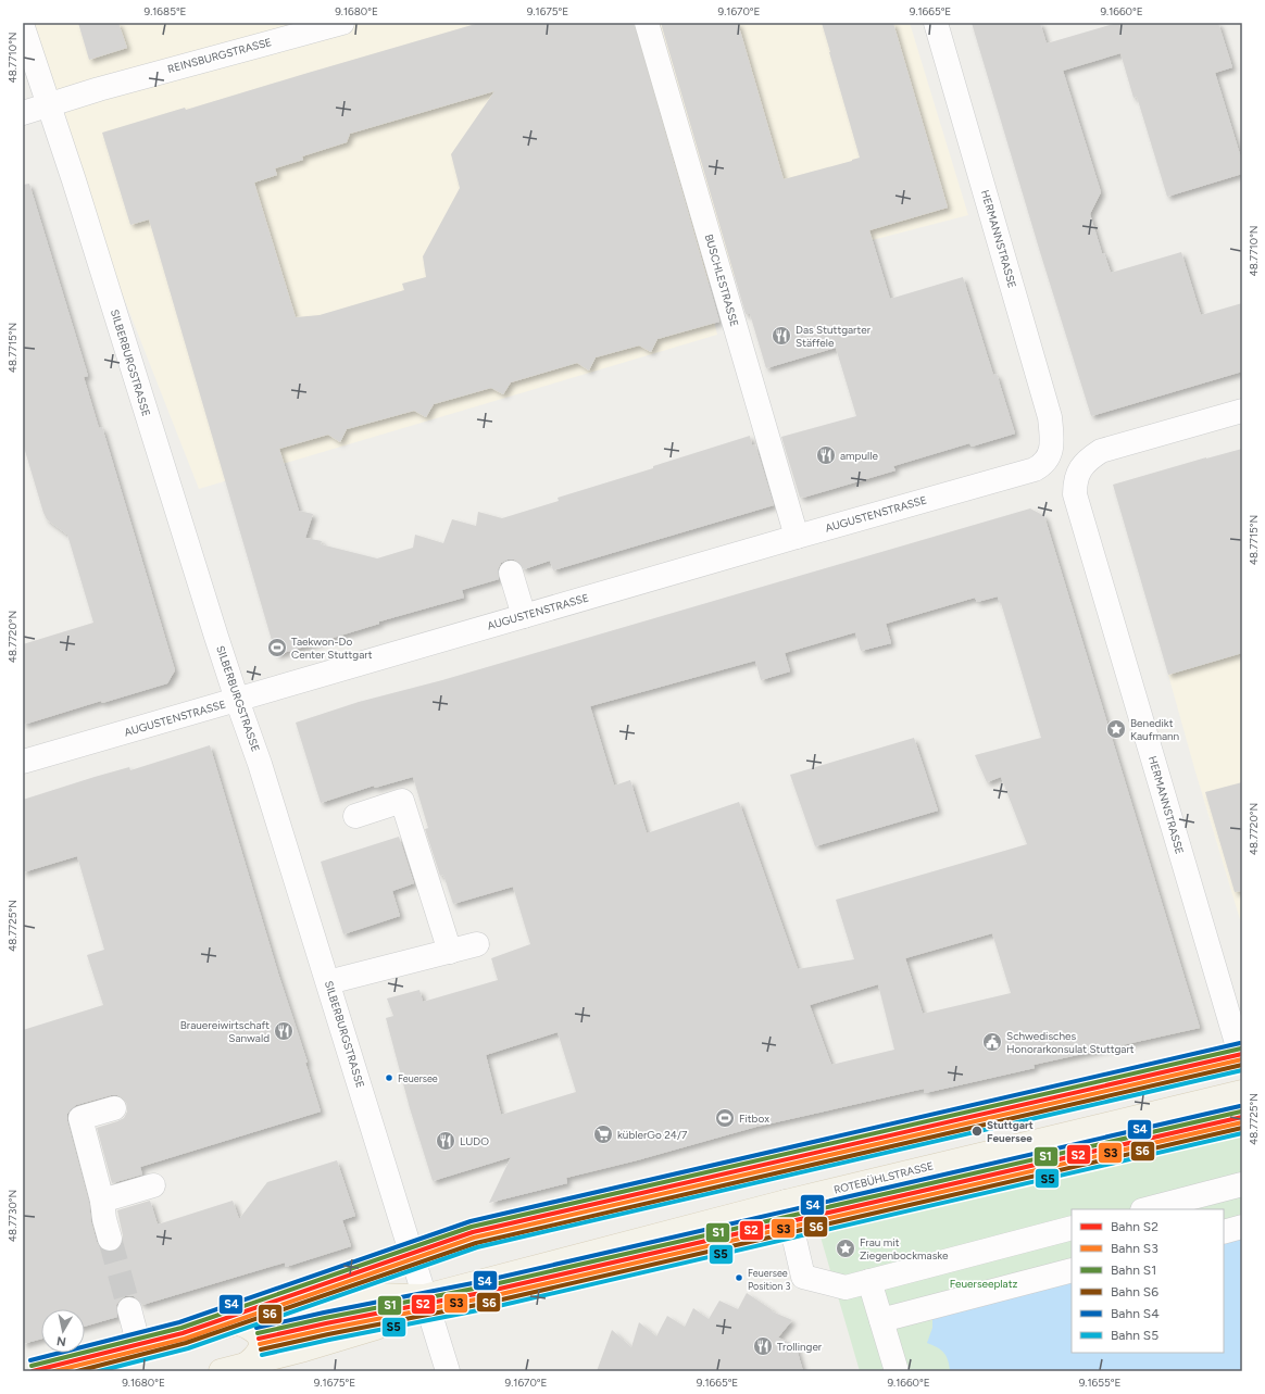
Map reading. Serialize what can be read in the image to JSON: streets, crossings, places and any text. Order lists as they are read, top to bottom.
{
  "streets": {
    "main road": ["ROTEBÜHLSTRASSE"],
    "street": [
      "REINSBURGSTRASSE",
      "HERMANNSTRASSE",
      "BUSCHLESTRASSE",
      "SILBERBURGSTRASSE",
      "AUGUSTENSTRASSE"
    ]
  },
  "crossings": [
    ["REINSBURGSTRASSE", "SILBERBURGSTRASSE"],
    ["HERMANNSTRASSE", "AUGUSTENSTRASSE"],
    ["BUSCHLESTRASSE", "AUGUSTENSTRASSE"],
    ["SILBERBURGSTRASSE", "AUGUSTENSTRASSE"],
    ["SILBERBURGSTRASSE", "ROTEBÜHLSTRASSE"]
  ],
  "parks": ["Feuerseeplatz"],
  "places": {
    "restaurant": [
      "Das Stuttgarter Stäffele",
      "ampulle",
      "Brauereiwirtschaft Sanwald",
      "LUDO",
      "Trollinger"
    ],
    "sports": ["Taekwon-Do Center Stuttgart", "Fitbox"],
    "place": ["Benedikt Kaufmann", "Frau mit Ziegenbockmaske"],
    "public building": ["Schwedisches Honorarkonsulat Stuttgart"],
    "other": ["Feuersee", "Stuttgart Feuersee", "Feuersee Position 3"],
    "supermarket": ["küblerGo 24/7"]
  },
  "lines": [
    "rail line S4",
    "rail line S1",
    "rail line S2",
    "rail line S3",
    "rail line S6",
    "rail line S5"
  ],
  "legend": [
    "Bahn S2",
    "Bahn S3",
    "Bahn S1",
    "Bahn S6",
    "Bahn S4",
    "Bahn S5"
  ],
  "north": "bottom",
  "coordinates": [
    "9.1685°E",
    "9.1680°E",
    "9.1675°E",
    "9.1670°E",
    "9.1665°E",
    "9.1660°E",
    "48.7710°N",
    "48.7715°N",
    "48.7720°N",
    "48.7725°N",
    "48.7730°N",
    "9.1655°E"
  ]
}
